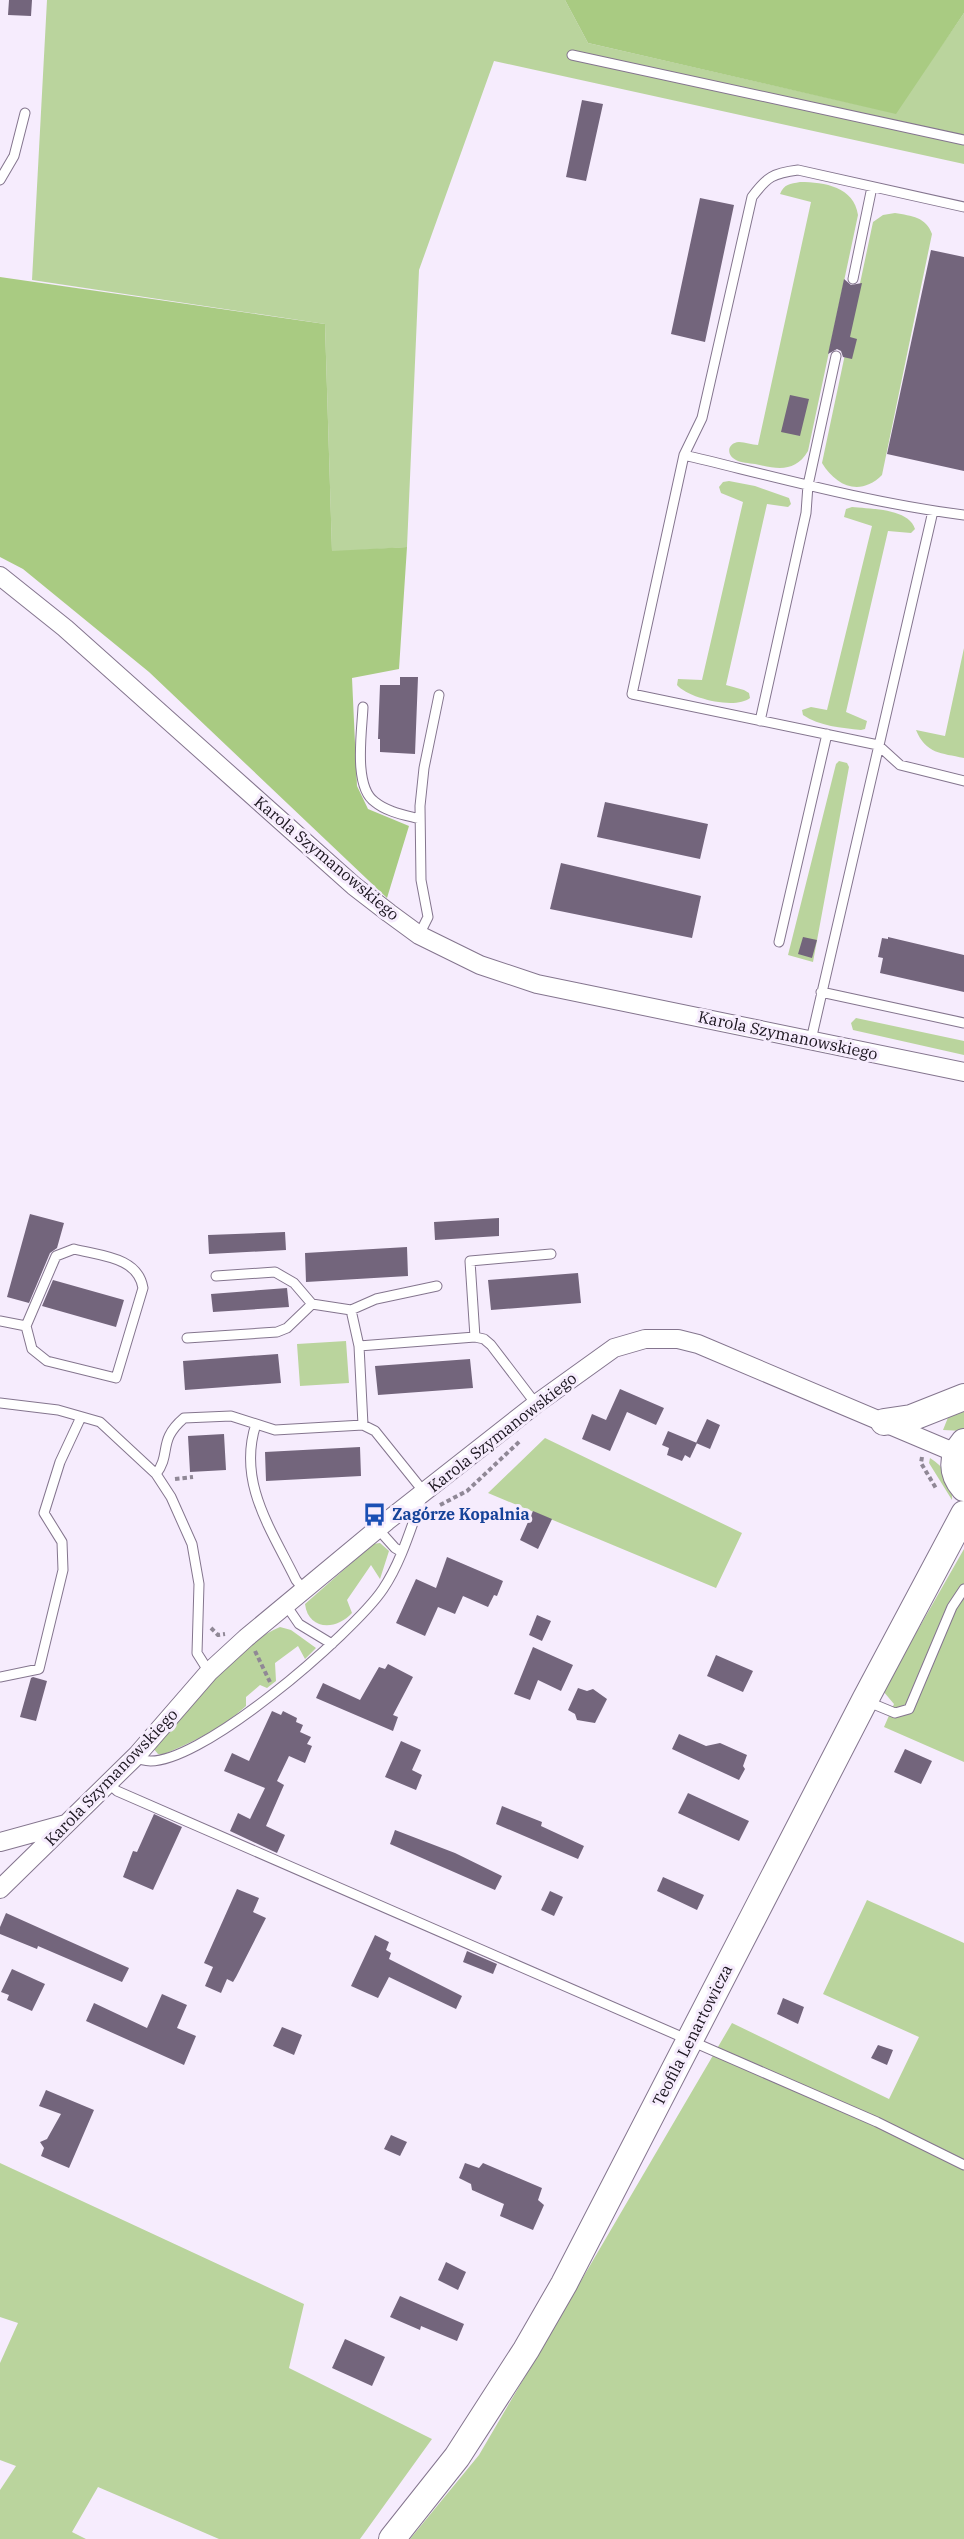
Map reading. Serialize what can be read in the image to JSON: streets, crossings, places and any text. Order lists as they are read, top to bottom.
{
  "streets": {
    "street": ["Karola Szymanowskiego", "Teofila Lenartowicza"]
  },
  "places": {
    "bus stop": ["Zagórze Kopalnia"]
  }
}
